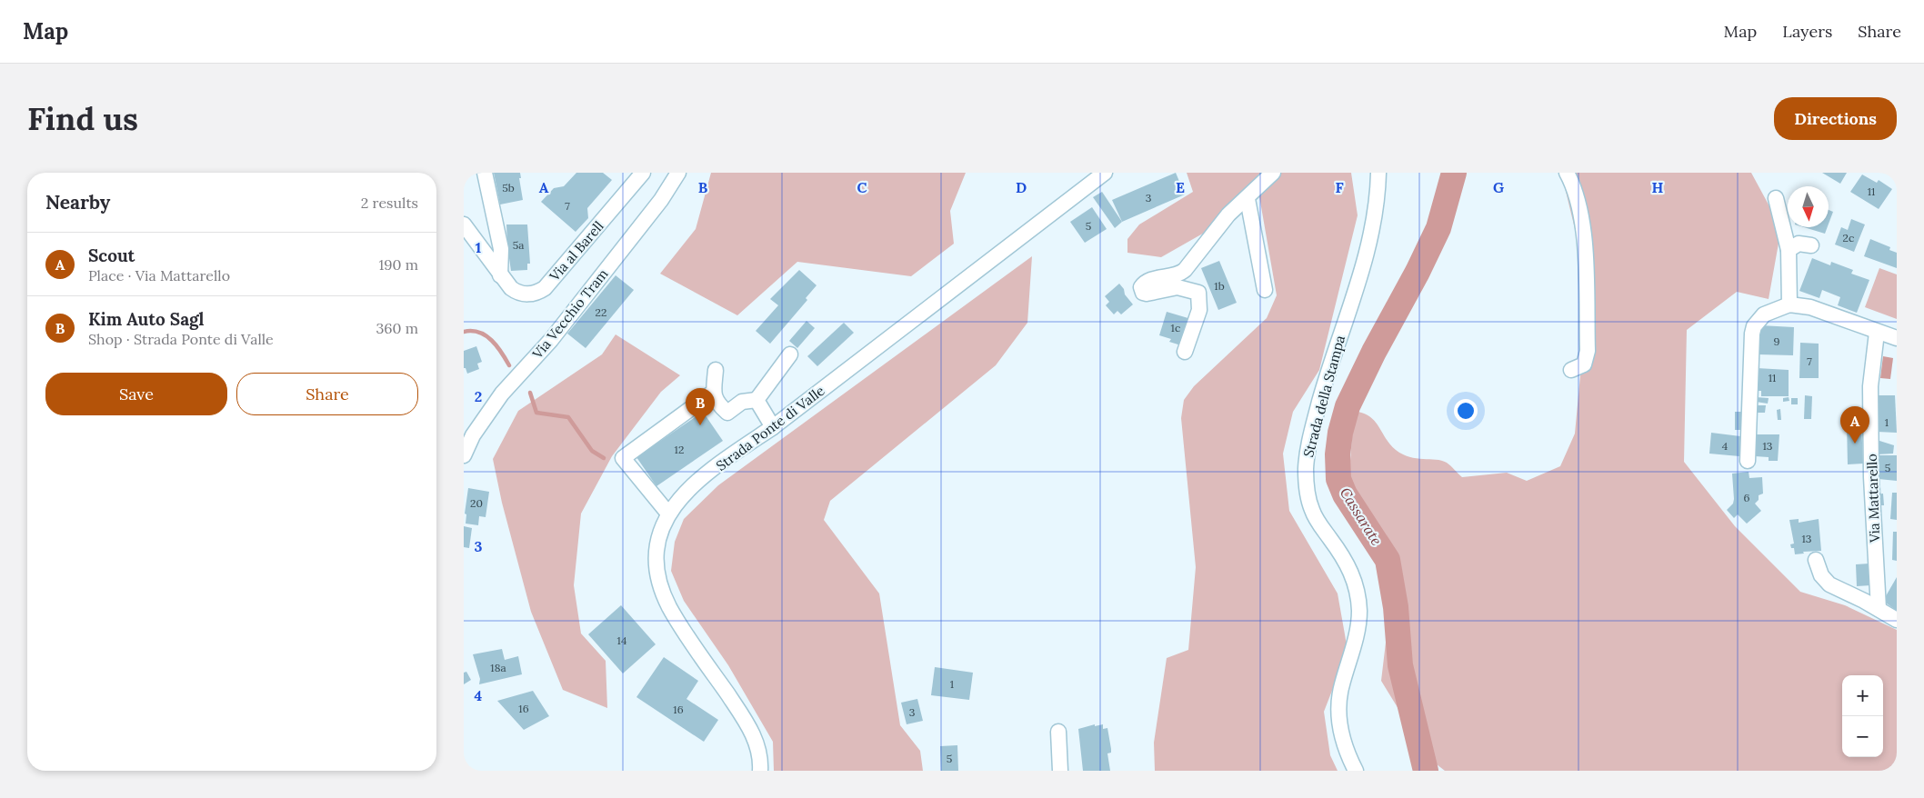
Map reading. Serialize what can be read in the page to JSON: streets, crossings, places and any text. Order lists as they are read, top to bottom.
{
  "streets": {
    "street": [
      "Via al Barell",
      "Via Vecchio Tram",
      "Strada della Stampa",
      "Strada Ponte di Valle",
      "Via Mattarello"
    ]
  },
  "water": ["Cassarate"],
  "house_numbers": [
    "5b",
    "11",
    "3",
    "7",
    "5",
    "2c",
    "5a",
    "1b",
    "22",
    "1c",
    "9",
    "7",
    "11",
    "1",
    "4",
    "13",
    "12",
    "5",
    "6",
    "20",
    "13",
    "14",
    "18a",
    "1",
    "16",
    "16",
    "3",
    "5"
  ],
  "north": "bottom",
  "page": {
    "header": "Map",
    "nav": ["Map", "Layers", "Share"],
    "buttons": [
      "Directions",
      ["Save", "Share"]
    ],
    "title": "Find us",
    "heading": ["Nearby", "2 results"],
    "list": [
      {
        "mark": "A",
        "name": "Scout",
        "note": "Place · Via Mattarello",
        "value": "190 m"
      },
      {
        "mark": "B",
        "name": "Kim Auto Sagl",
        "note": "Shop · Strada Ponte di Valle",
        "value": "360 m"
      }
    ],
    "pins": ["B", "A"],
    "map_buttons": ["+", "−"]
  },
  "grid": {
    "columns": [
      "A",
      "B",
      "C",
      "D",
      "E",
      "F",
      "G",
      "H"
    ],
    "rows": [
      "1",
      "2",
      "3",
      "4"
    ]
  }
}
